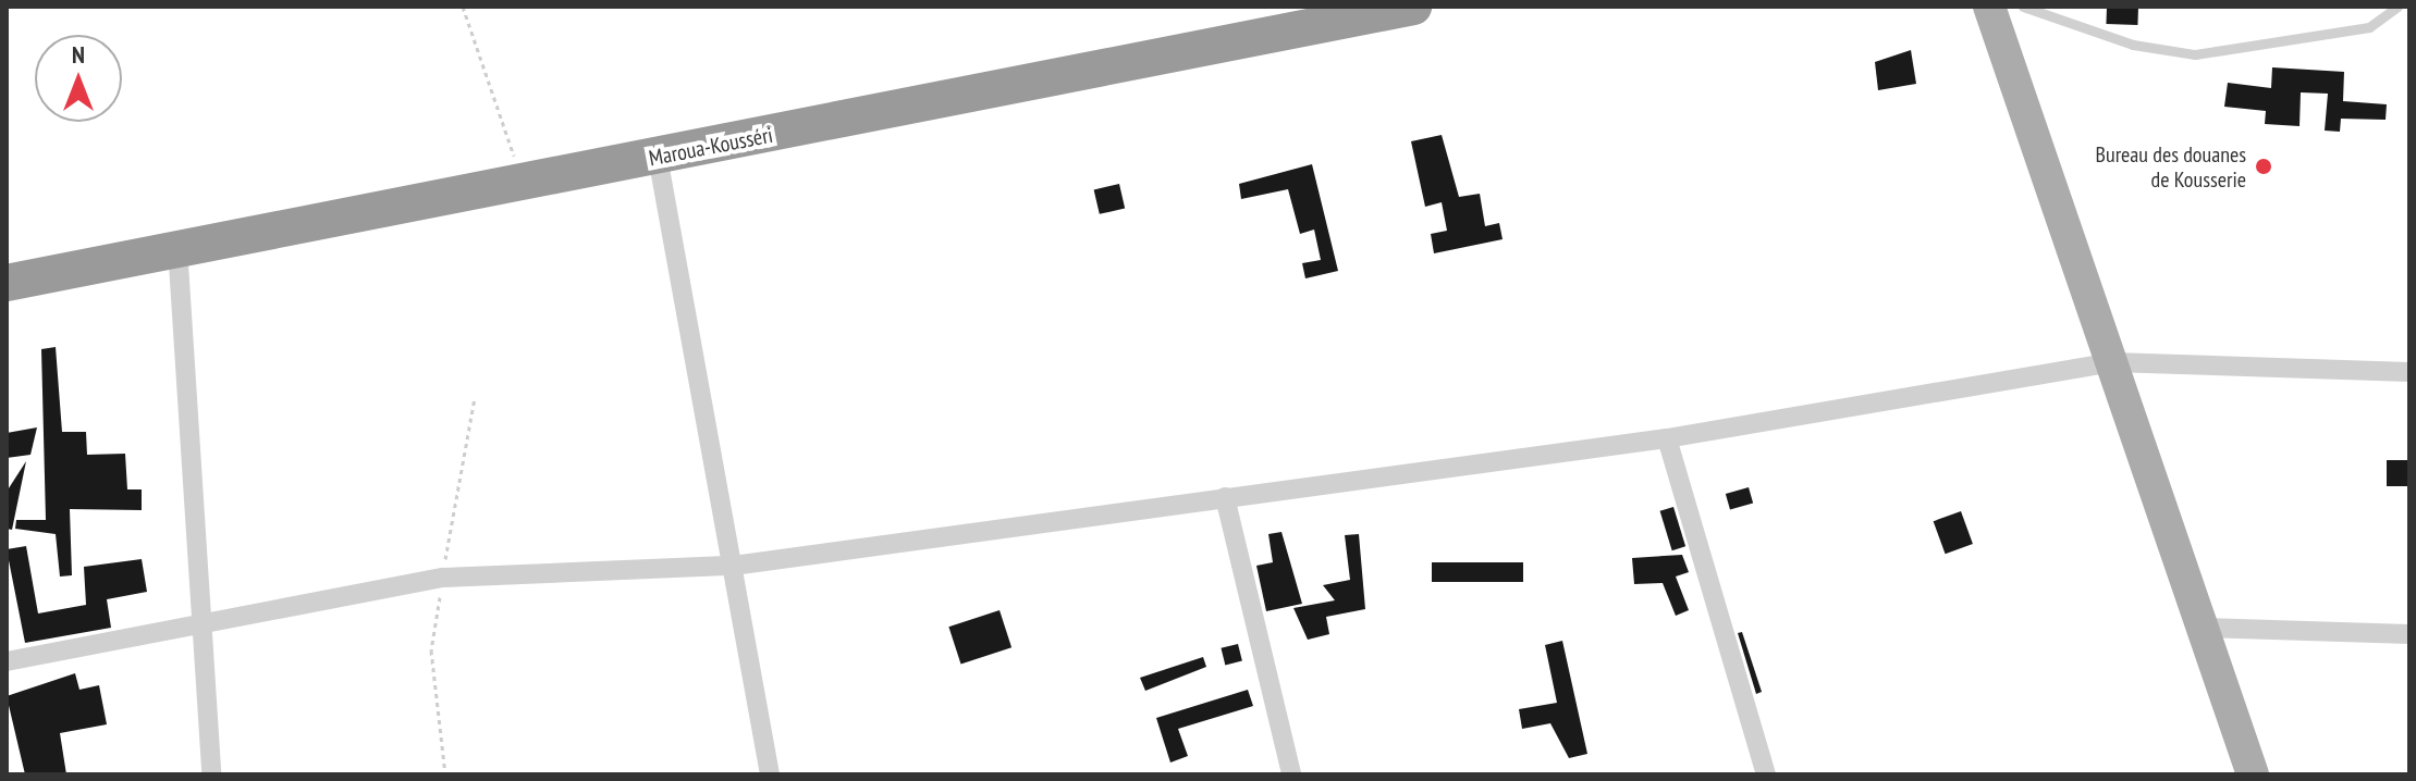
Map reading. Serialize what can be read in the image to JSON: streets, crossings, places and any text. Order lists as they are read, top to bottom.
{
  "streets": {
    "highway": ["Maroua-Kousséri"]
  },
  "places": ["Bureau des douanes de Kousserie"],
  "north": "top"
}
